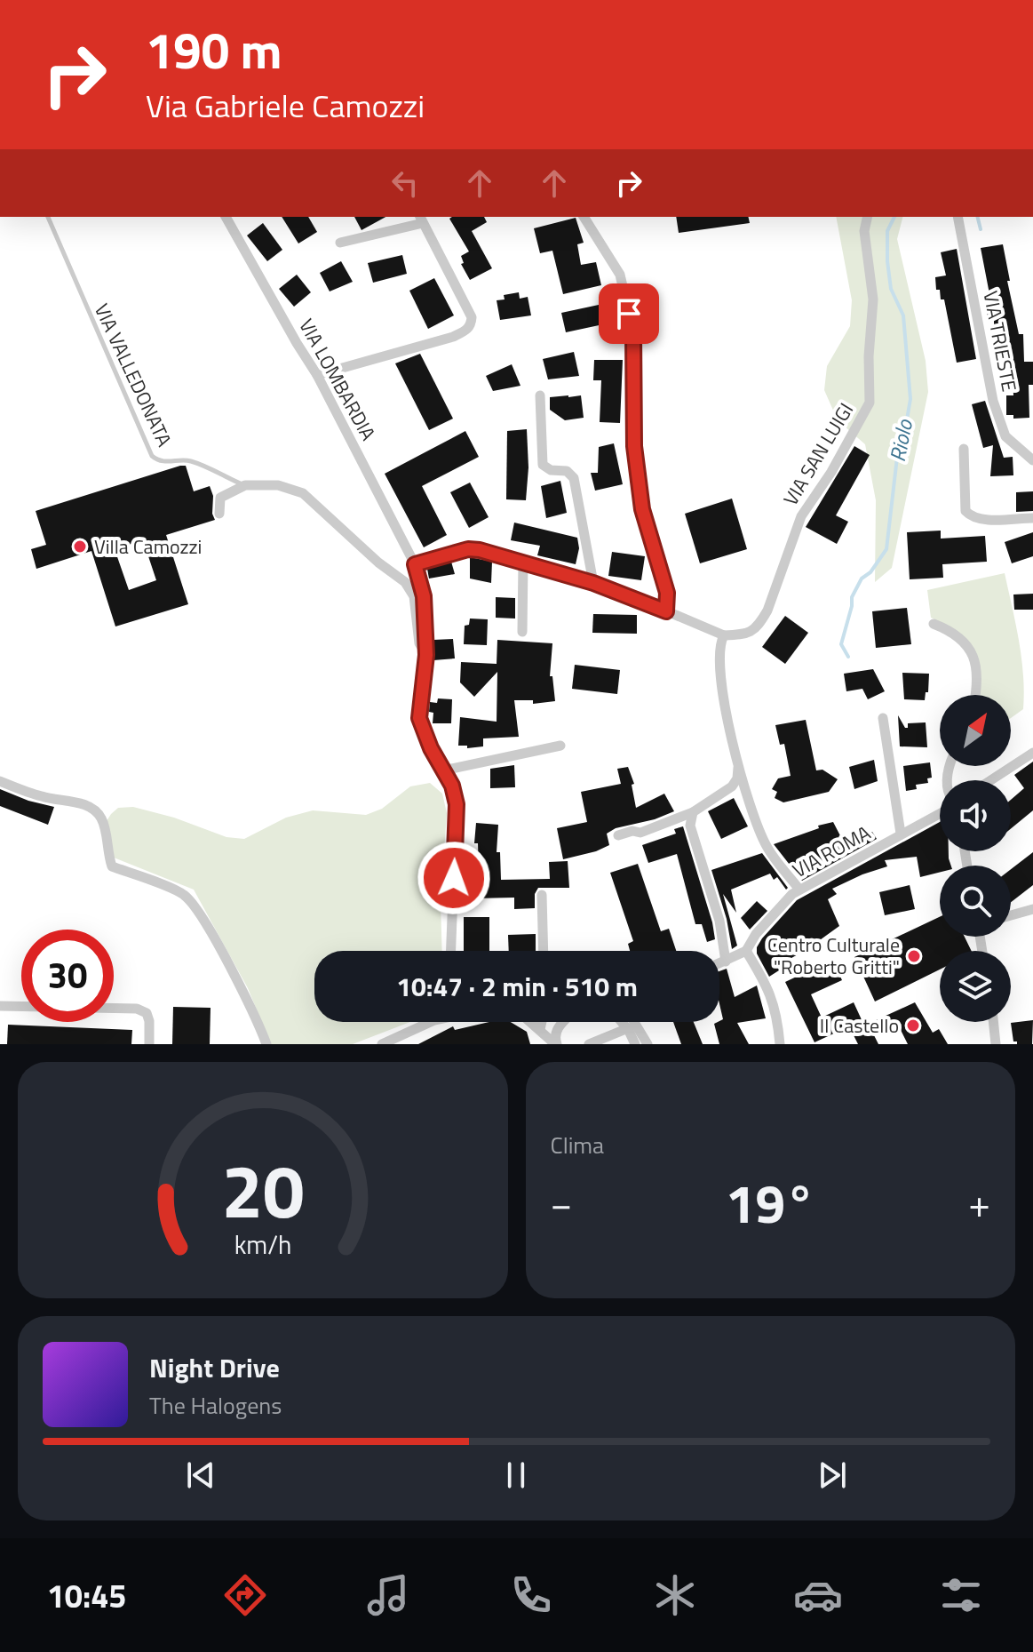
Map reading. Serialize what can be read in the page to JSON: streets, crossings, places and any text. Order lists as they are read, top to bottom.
{
  "streets": {
    "street": [
      "VIA TRIESTE",
      "VIA LOMBARDIA",
      "VIA SAN LUIGI",
      "VIA ROMA"
    ],
    "lane": ["VIA VALLEDONATA"]
  },
  "water": ["Riolo"],
  "places": ["Villa Camozzi", "Centro Culturale \"Roberto Gritti\"", "Il Castello"],
  "north": "top right",
  "page": {
    "turn": ["190 m", "Via Gabriele Camozzi"],
    "limit": "30",
    "trip": "10:47 · 2 min · 510 m",
    "tile": "Clima",
    "heat": ["−", "19°", "+"],
    "song": ["Night Drive", "The Halogens"],
    "tabs": "10:45",
    "gauge": ["20", "km/h"]
  }
}
